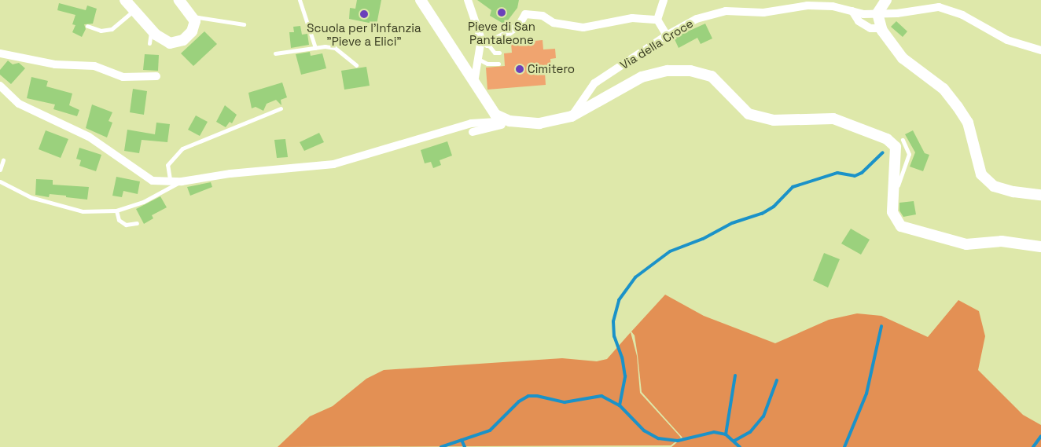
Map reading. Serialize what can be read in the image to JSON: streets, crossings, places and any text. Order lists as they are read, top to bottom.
{
  "streets": {
    "street": ["Via della Croce"]
  },
  "places": ["Pieve di San Pantaleone", "Scuola per l'Infanzia \"Pieve a Elici\"", "Cimitero"]
}
